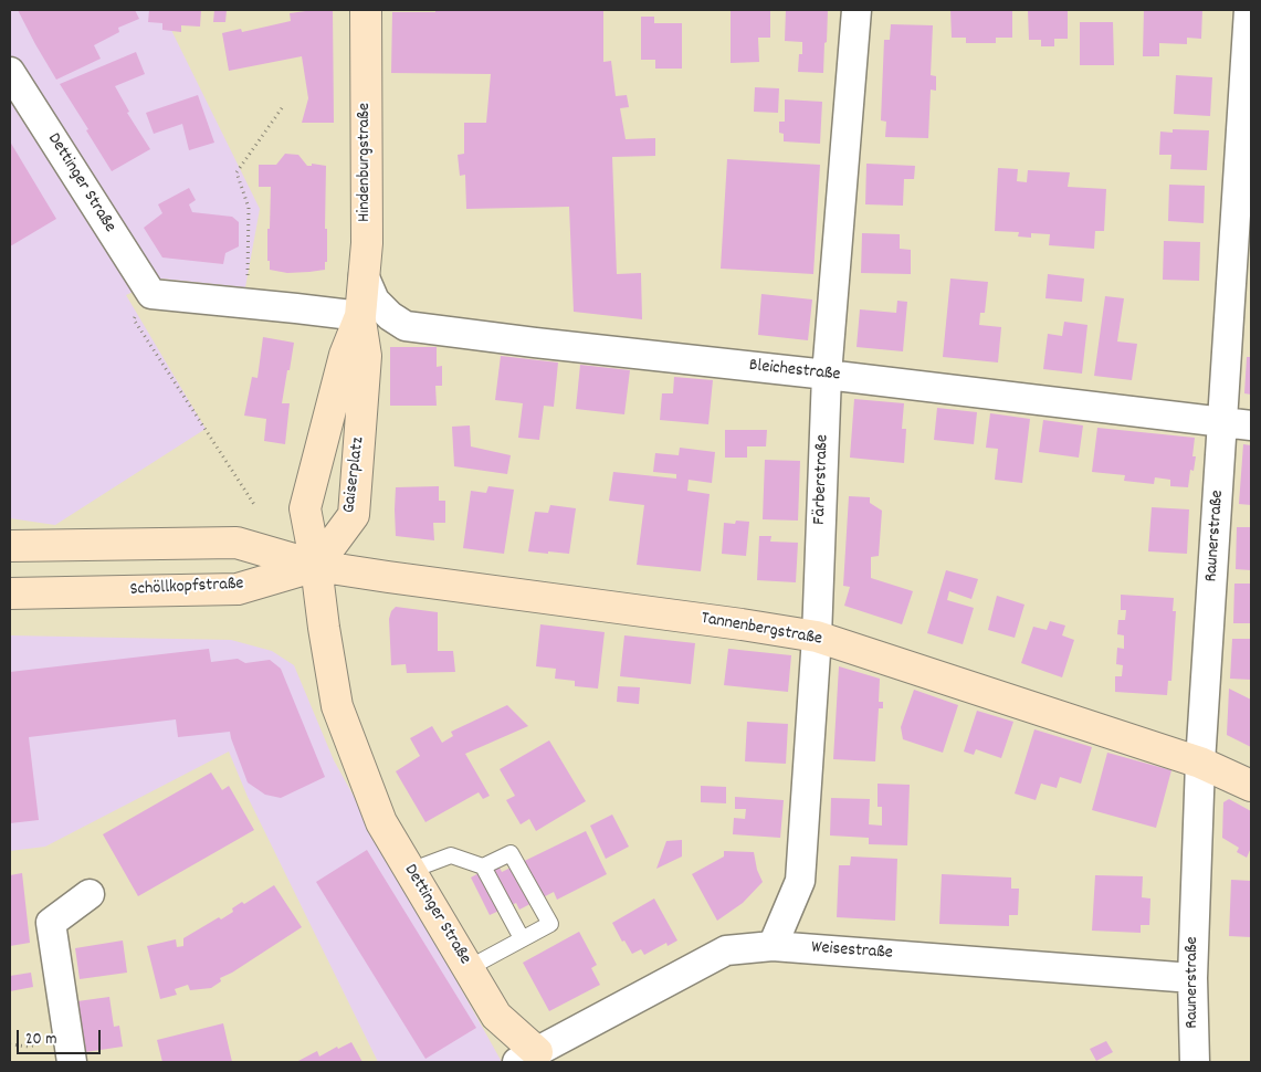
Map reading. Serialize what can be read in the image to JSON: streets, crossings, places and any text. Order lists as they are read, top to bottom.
{
  "streets": {
    "main road": [
      "Hindenburgstraße",
      "Dettinger Straße",
      "Gaiserplatz",
      "Schöllkopfstraße",
      "Tannenbergstraße"
    ],
    "street": [
      "Bleichestraße",
      "Färberstraße",
      "Raunerstraße",
      "Weisestraße"
    ]
  },
  "crossings": [
    ["Hindenburgstraße", "Bleichestraße"],
    ["Hindenburgstraße", "Gaiserplatz"],
    ["Dettinger Straße", "Gaiserplatz"],
    ["Dettinger Straße", "Schöllkopfstraße"],
    ["Dettinger Straße", "Tannenbergstraße"],
    ["Dettinger Straße", "Weisestraße"],
    ["Bleichestraße", "Färberstraße"],
    ["Bleichestraße", "Raunerstraße"],
    ["Gaiserplatz", "Schöllkopfstraße"],
    ["Gaiserplatz", "Tannenbergstraße"],
    ["Färberstraße", "Tannenbergstraße"],
    ["Färberstraße", "Weisestraße"],
    ["Raunerstraße", "Tannenbergstraße"],
    ["Raunerstraße", "Weisestraße"],
    ["Schöllkopfstraße", "Tannenbergstraße"]
  ],
  "scale_bar": "20 m"
}
